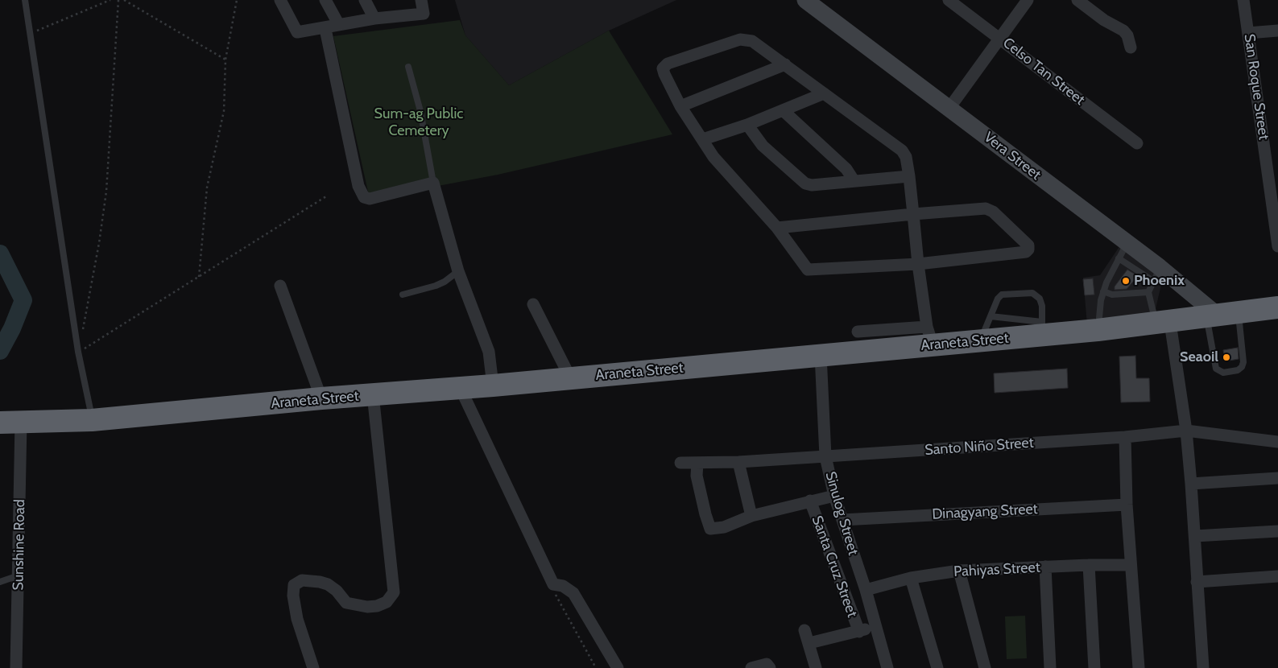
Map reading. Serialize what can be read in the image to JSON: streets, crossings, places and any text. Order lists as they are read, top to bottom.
{
  "streets": {
    "highway": ["Araneta Street"],
    "street": [
      "Celso Tan Street",
      "San Roque Street",
      "Vera Street",
      "Santo Niño Street",
      "Dinagyang Street",
      "Sinulog Street",
      "Sunshine Road",
      "Santa Cruz Street",
      "Pahiyas Street"
    ]
  },
  "crossings": [
    ["Vera Street", "Araneta Street"],
    ["Araneta Street", "Sinulog Street"],
    ["Araneta Street", "Sunshine Road"],
    ["Santo Niño Street", "Sinulog Street"],
    ["Dinagyang Street", "Sinulog Street"],
    ["Sinulog Street", "Pahiyas Street"]
  ],
  "parks": ["Sum-ag Public Cemetery"],
  "places": ["Phoenix", "Seaoil"]
}
